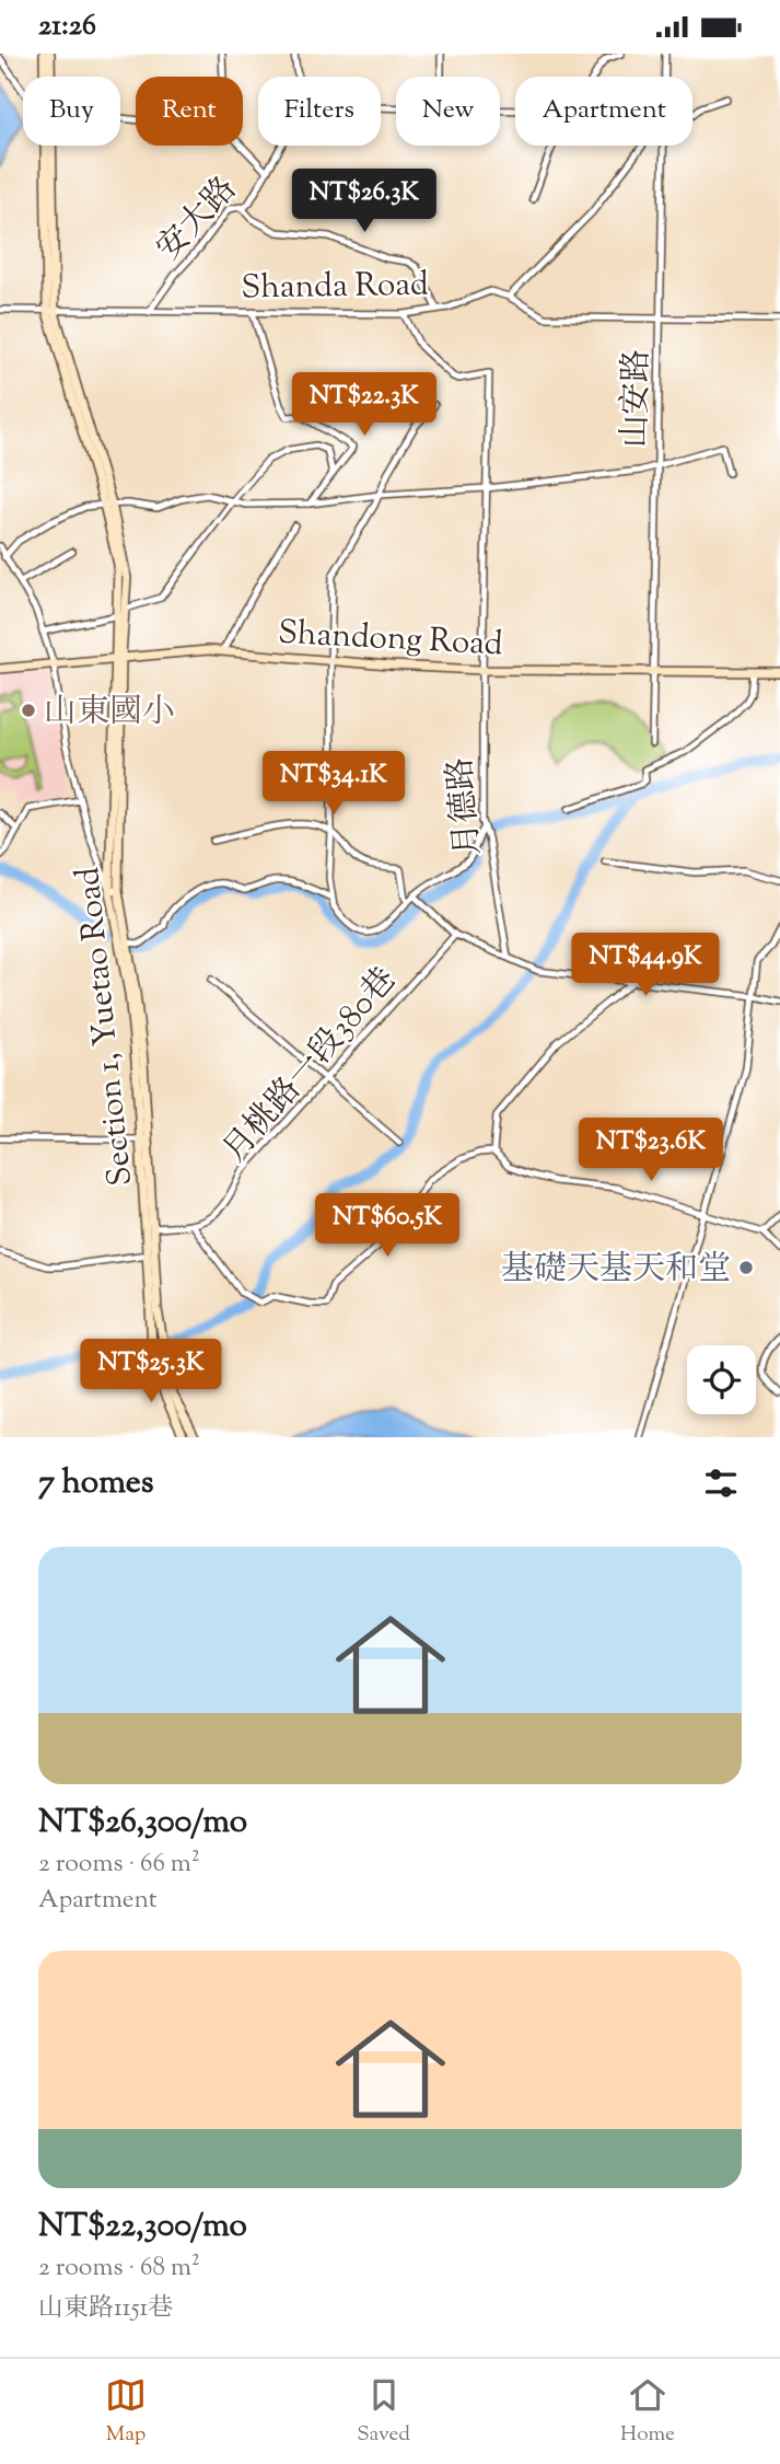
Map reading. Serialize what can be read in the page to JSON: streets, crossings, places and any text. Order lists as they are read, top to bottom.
{
  "streets": {
    "street": [
      "安大路",
      "Shanda Road",
      "山安路",
      "Shandong Road",
      "月德路",
      "Section 1, Yuetao Road",
      "月桃路一段380巷"
    ]
  },
  "crossings": [
    ["安大路", "Shanda Road"],
    ["Shanda Road", "月德路"],
    ["Shanda Road", "Section 1, Yuetao Road"],
    ["山安路", "Shandong Road"],
    ["Shandong Road", "月德路"],
    ["Shandong Road", "Section 1, Yuetao Road"]
  ],
  "places": ["山東國小", "基礎天基天和堂"],
  "page": {
    "status": "21:26",
    "chip": [
      "Buy",
      "Rent",
      "Filters",
      "New",
      "Apartment"
    ],
    "price": [
      "NT$26.3K",
      "NT$22.3K",
      "NT$34.1K",
      "NT$44.9K",
      "NT$23.6K",
      "NT$60.5K",
      "NT$25.3K"
    ],
    "heading": "7 homes",
    "list": [
      {
        "name": "NT$26,300/mo",
        "note": "2 rooms · 66 m² · Apartment"
      },
      {
        "name": "NT$22,300/mo",
        "note": "2 rooms · 68 m² · 山東路1151巷"
      }
    ],
    "tabs": ["Map", "Saved", "Home"]
  }
}
